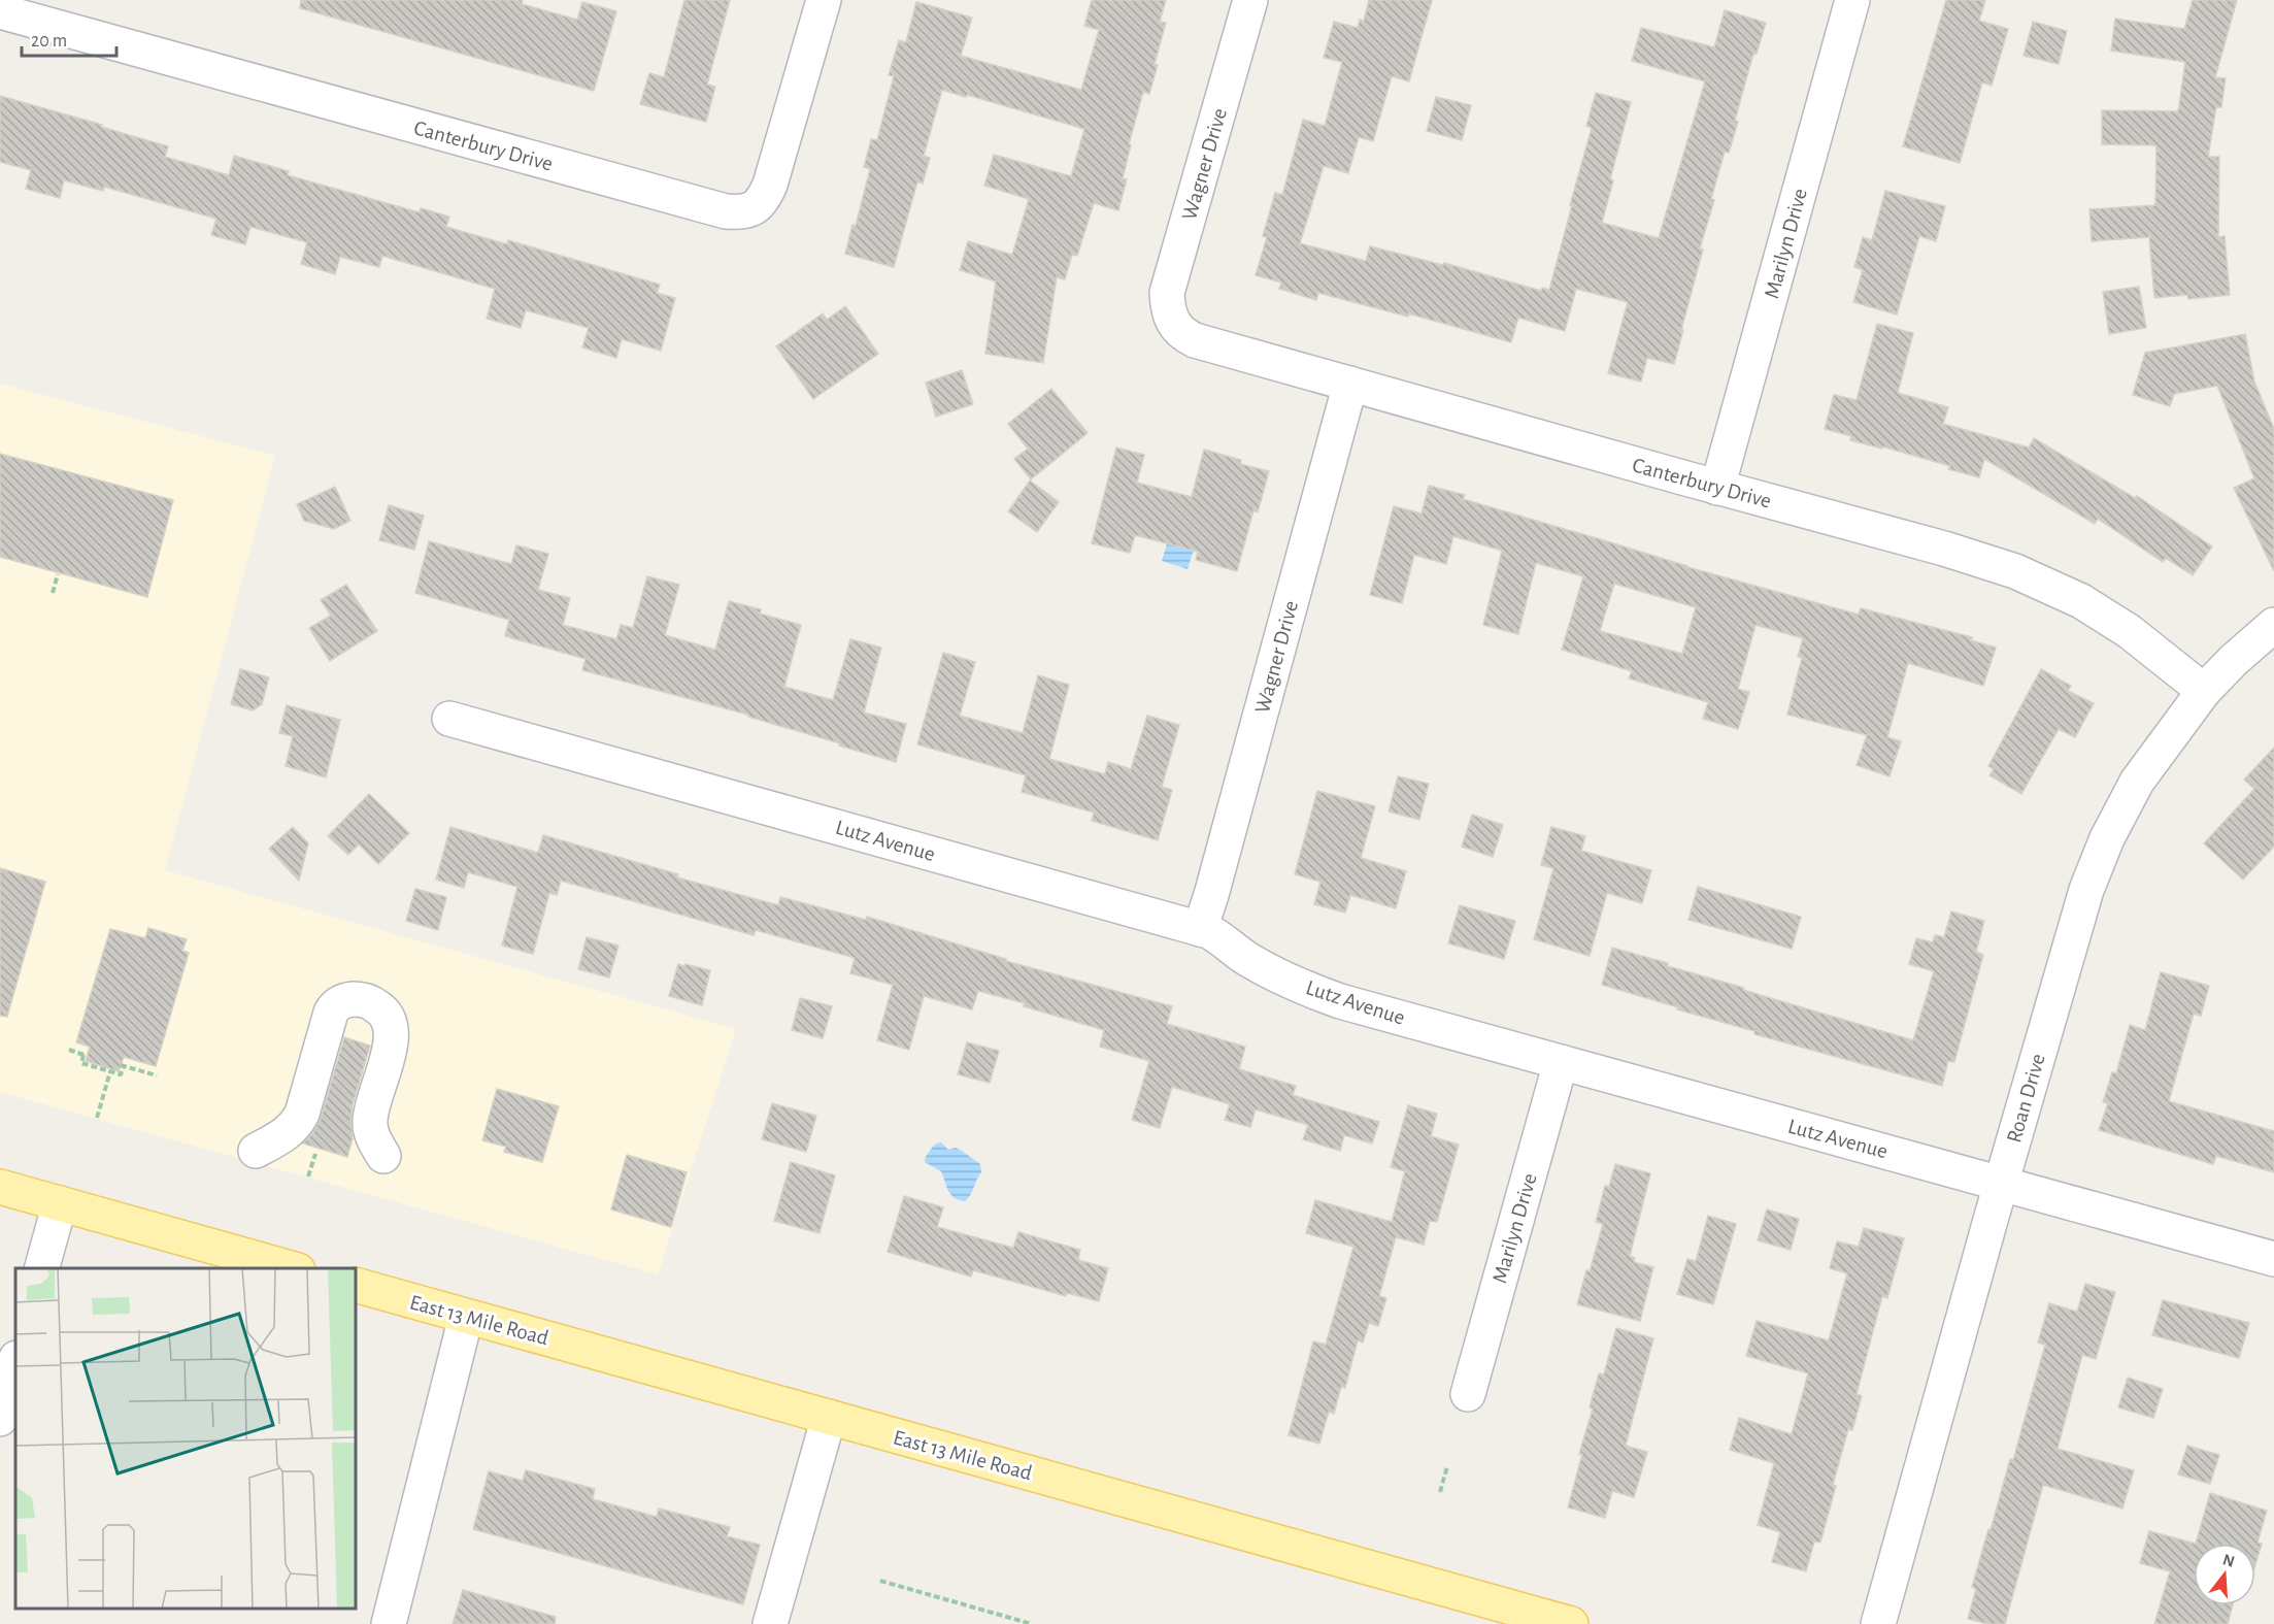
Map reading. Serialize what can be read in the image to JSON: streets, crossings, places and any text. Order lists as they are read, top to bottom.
{
  "streets": {
    "main road": ["East 13 Mile Road"],
    "street": [
      "Canterbury Drive",
      "Wagner Drive",
      "Marilyn Drive",
      "Lutz Avenue",
      "Roan Drive"
    ]
  },
  "crossings": [
    ["Canterbury Drive", "Wagner Drive"],
    ["Canterbury Drive", "Marilyn Drive"],
    ["Canterbury Drive", "Roan Drive"],
    ["Wagner Drive", "Lutz Avenue"],
    ["Marilyn Drive", "Lutz Avenue"],
    ["Lutz Avenue", "Roan Drive"]
  ],
  "scale_bar": "20 m",
  "north": "top"
}
